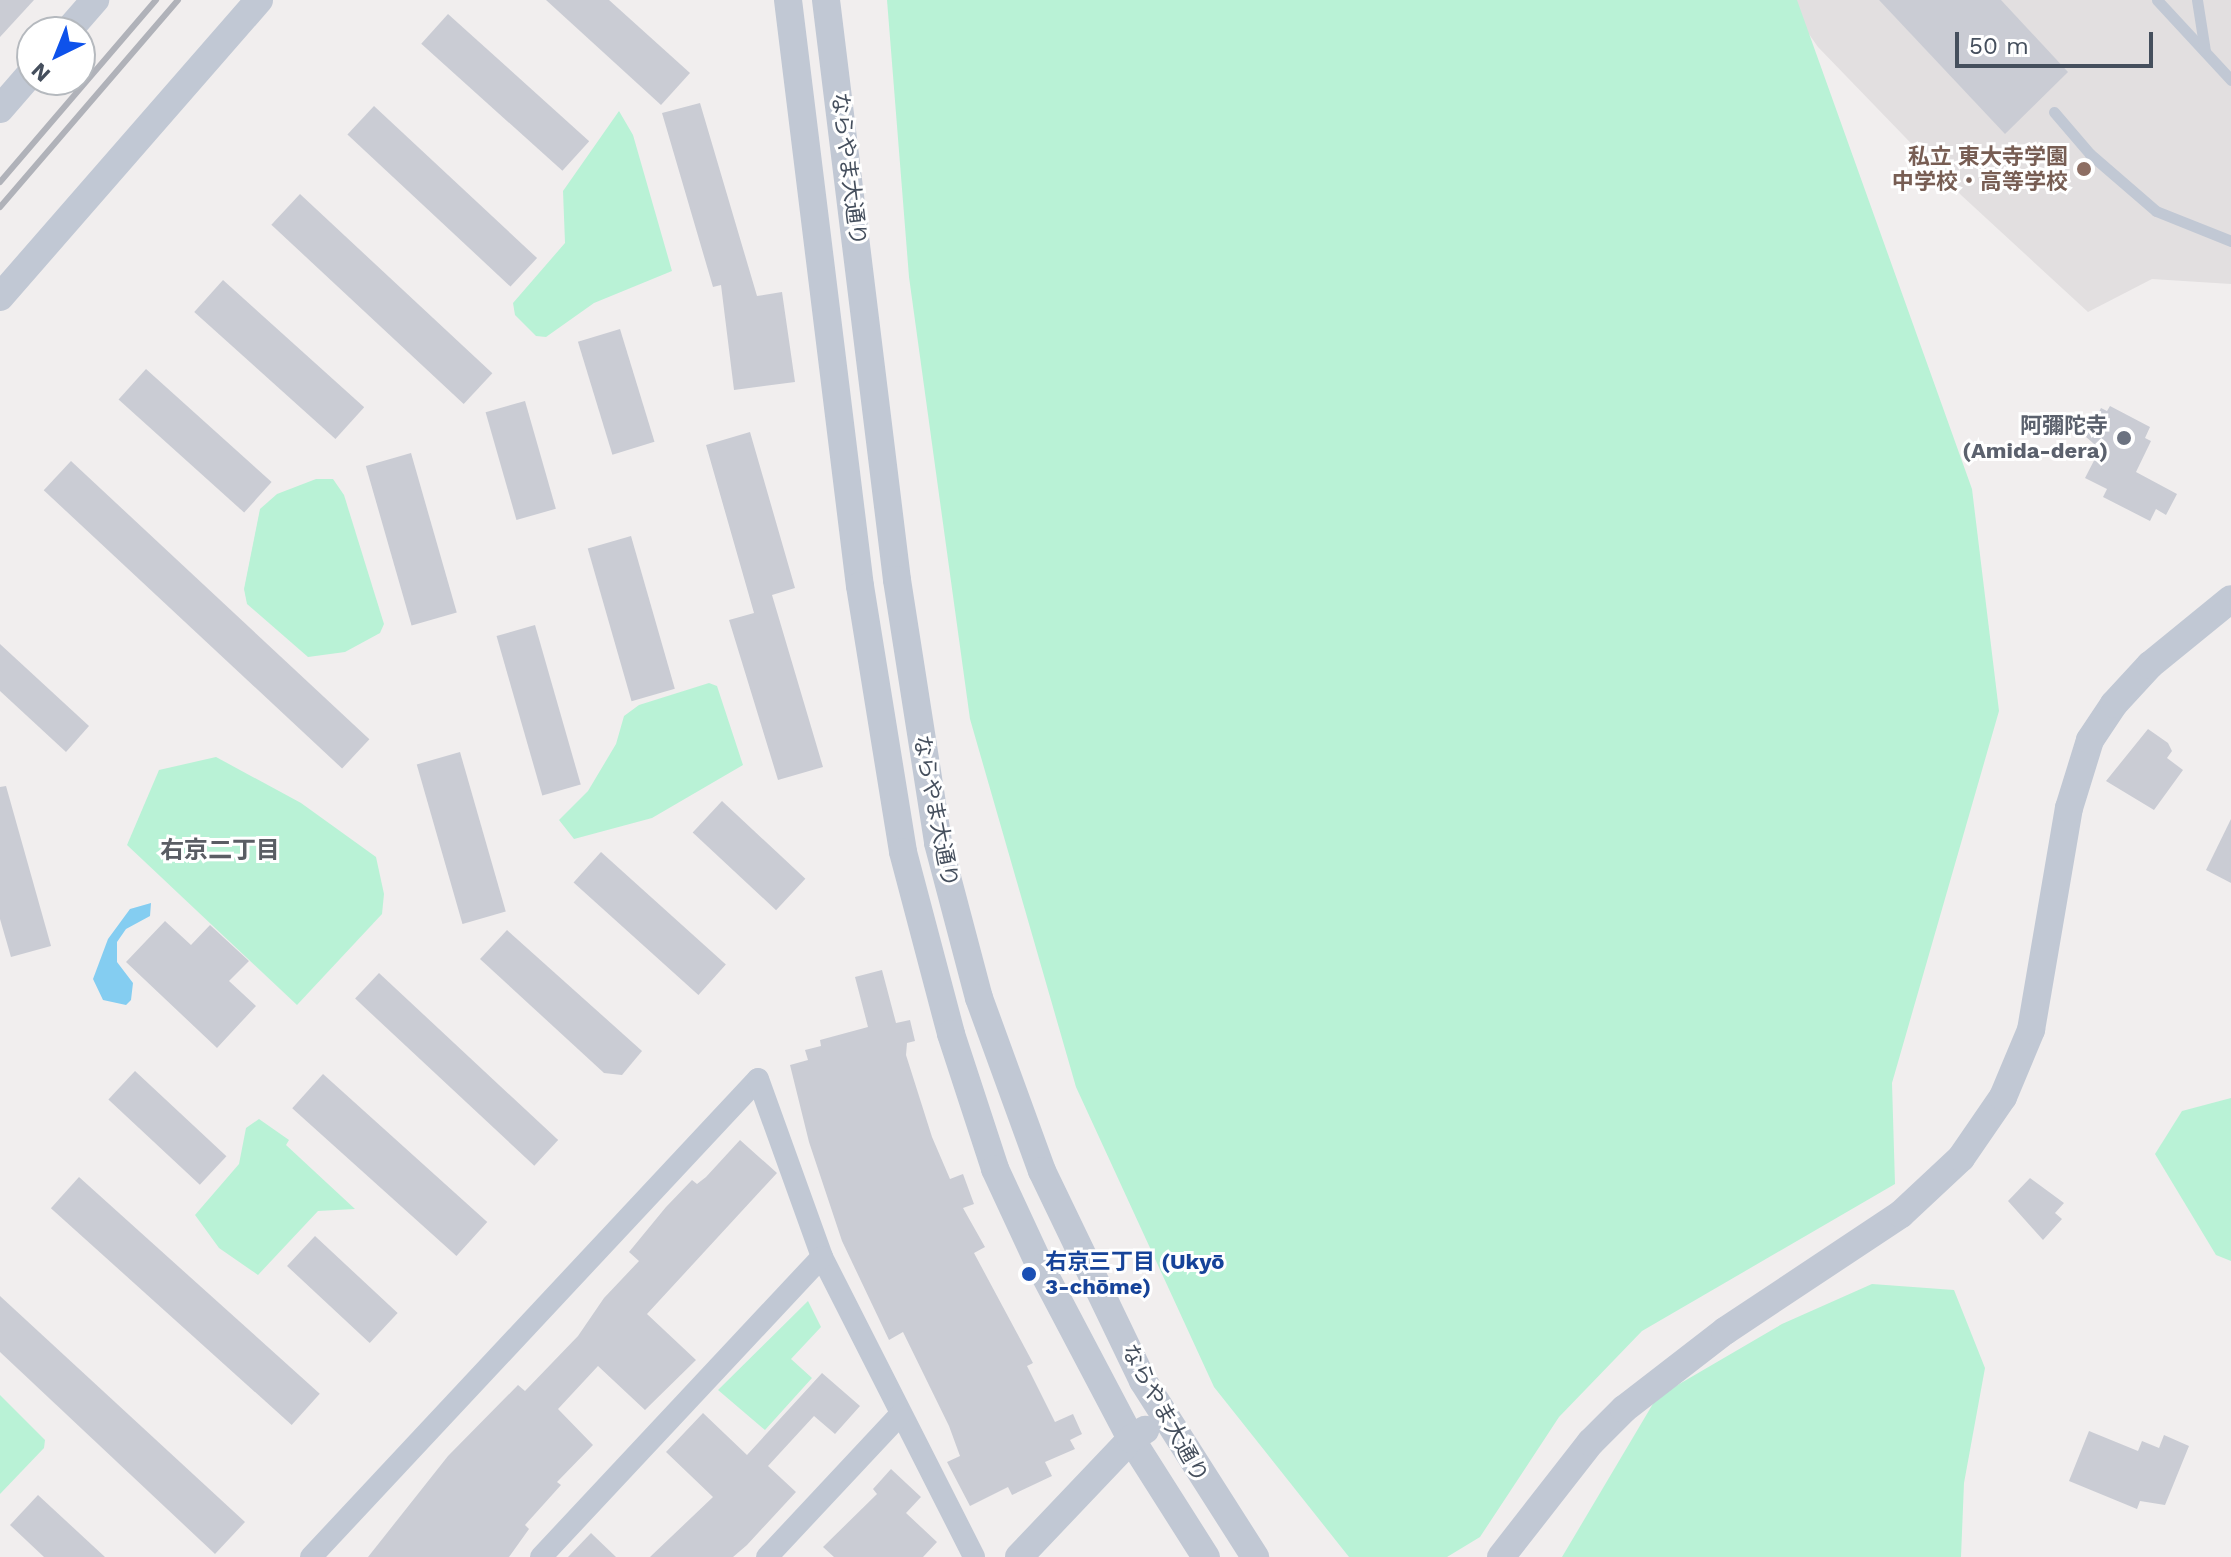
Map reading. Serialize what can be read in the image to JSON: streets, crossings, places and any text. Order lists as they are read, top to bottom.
{
  "streets": {
    "street": ["ならやま大通り"]
  },
  "districts": ["右京二丁目"],
  "places": ["私立 東大寺学園 中学校・高等学校", "阿彌陀寺 (Amida-dera)", "右京三丁目 (Ukyō 3-chōme)"],
  "scale_bar": "50 m",
  "north": "bottom left"
}
